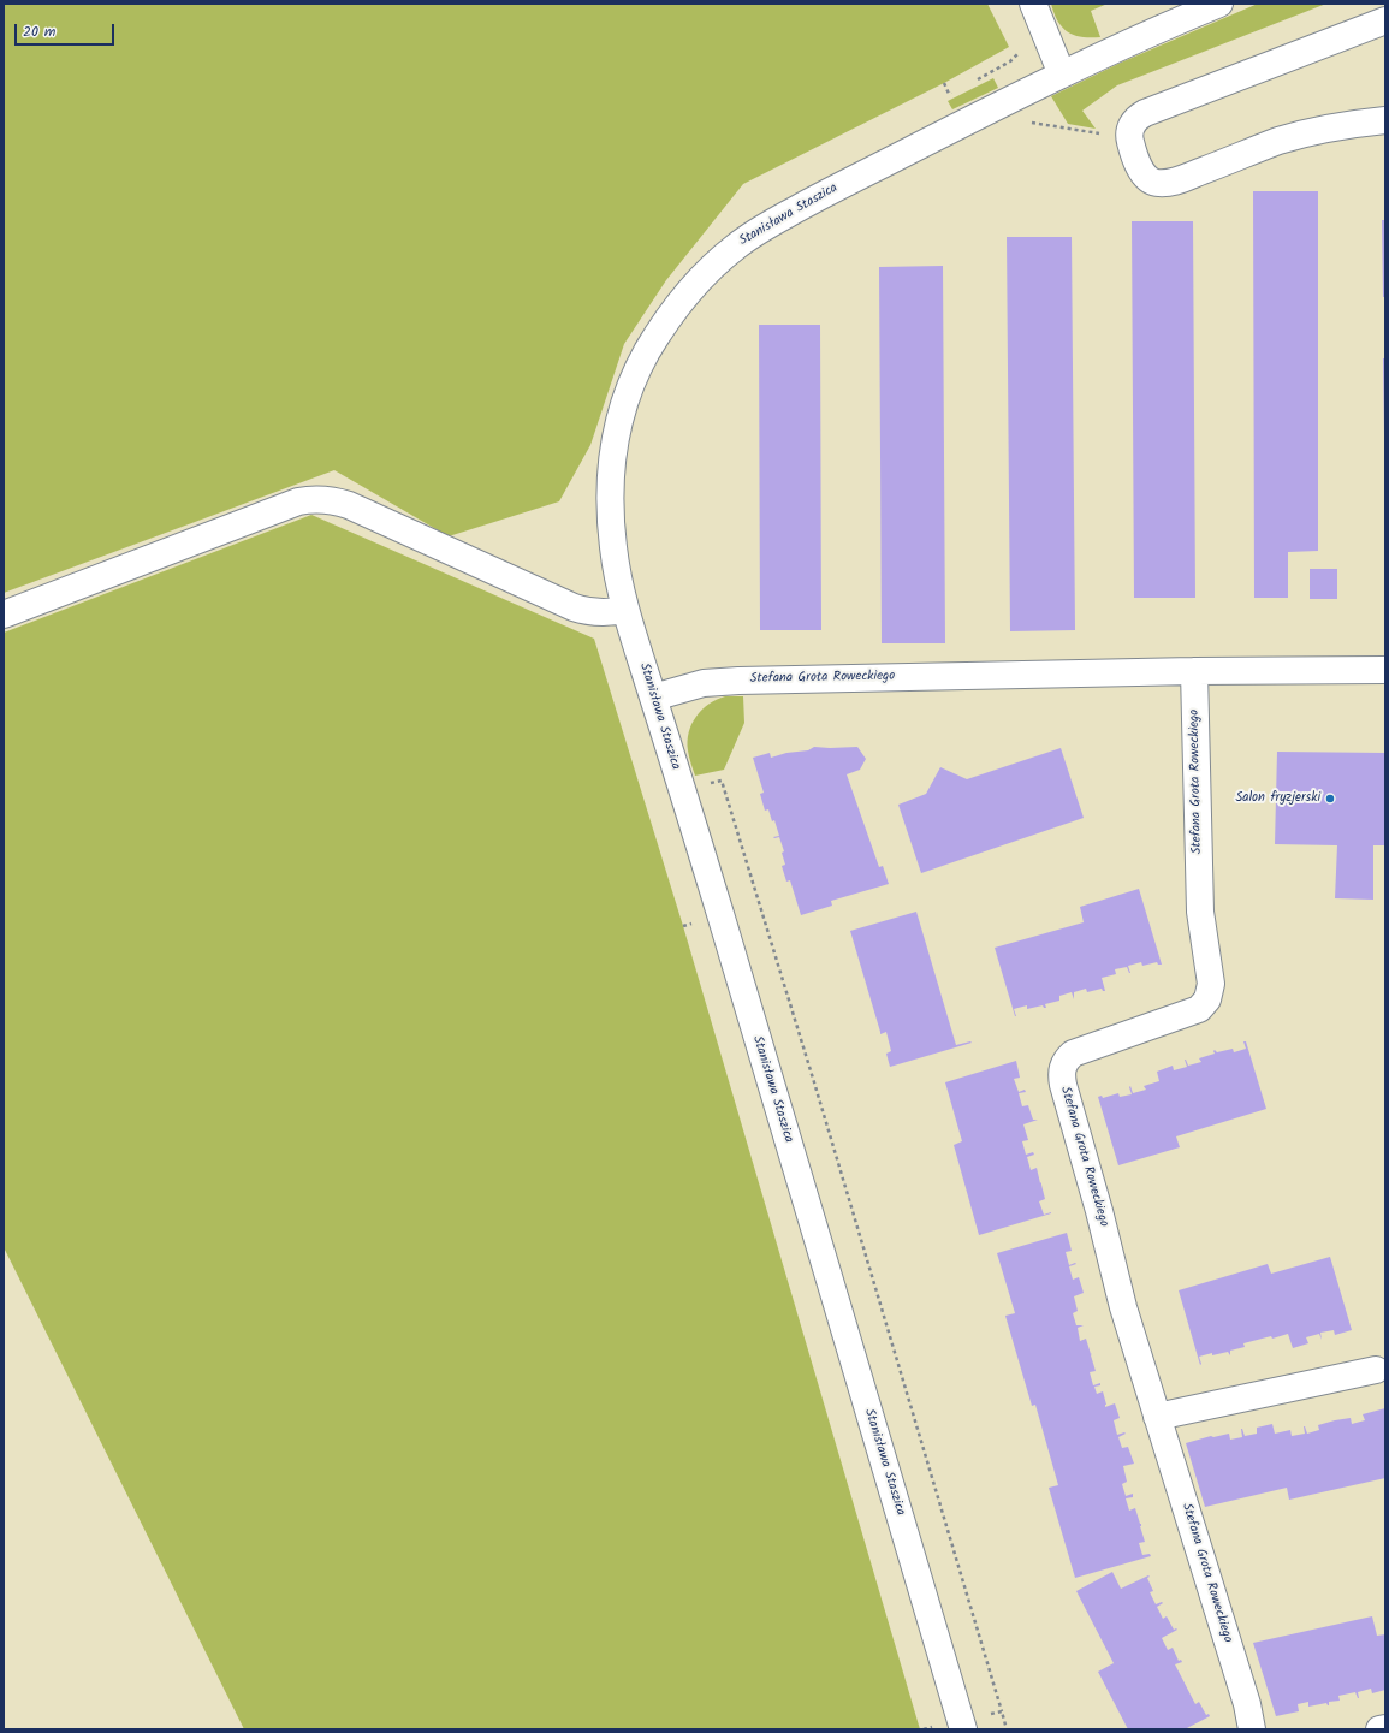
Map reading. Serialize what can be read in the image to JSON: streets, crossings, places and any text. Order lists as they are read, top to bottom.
{
  "streets": {
    "street": ["Stanisława Staszica", "Stefana Grota Roweckiego"]
  },
  "crossings": [
    ["Stanisława Staszica", "Stefana Grota Roweckiego"]
  ],
  "places": ["Salon fryzjerski"],
  "scale_bar": "20 m"
}
